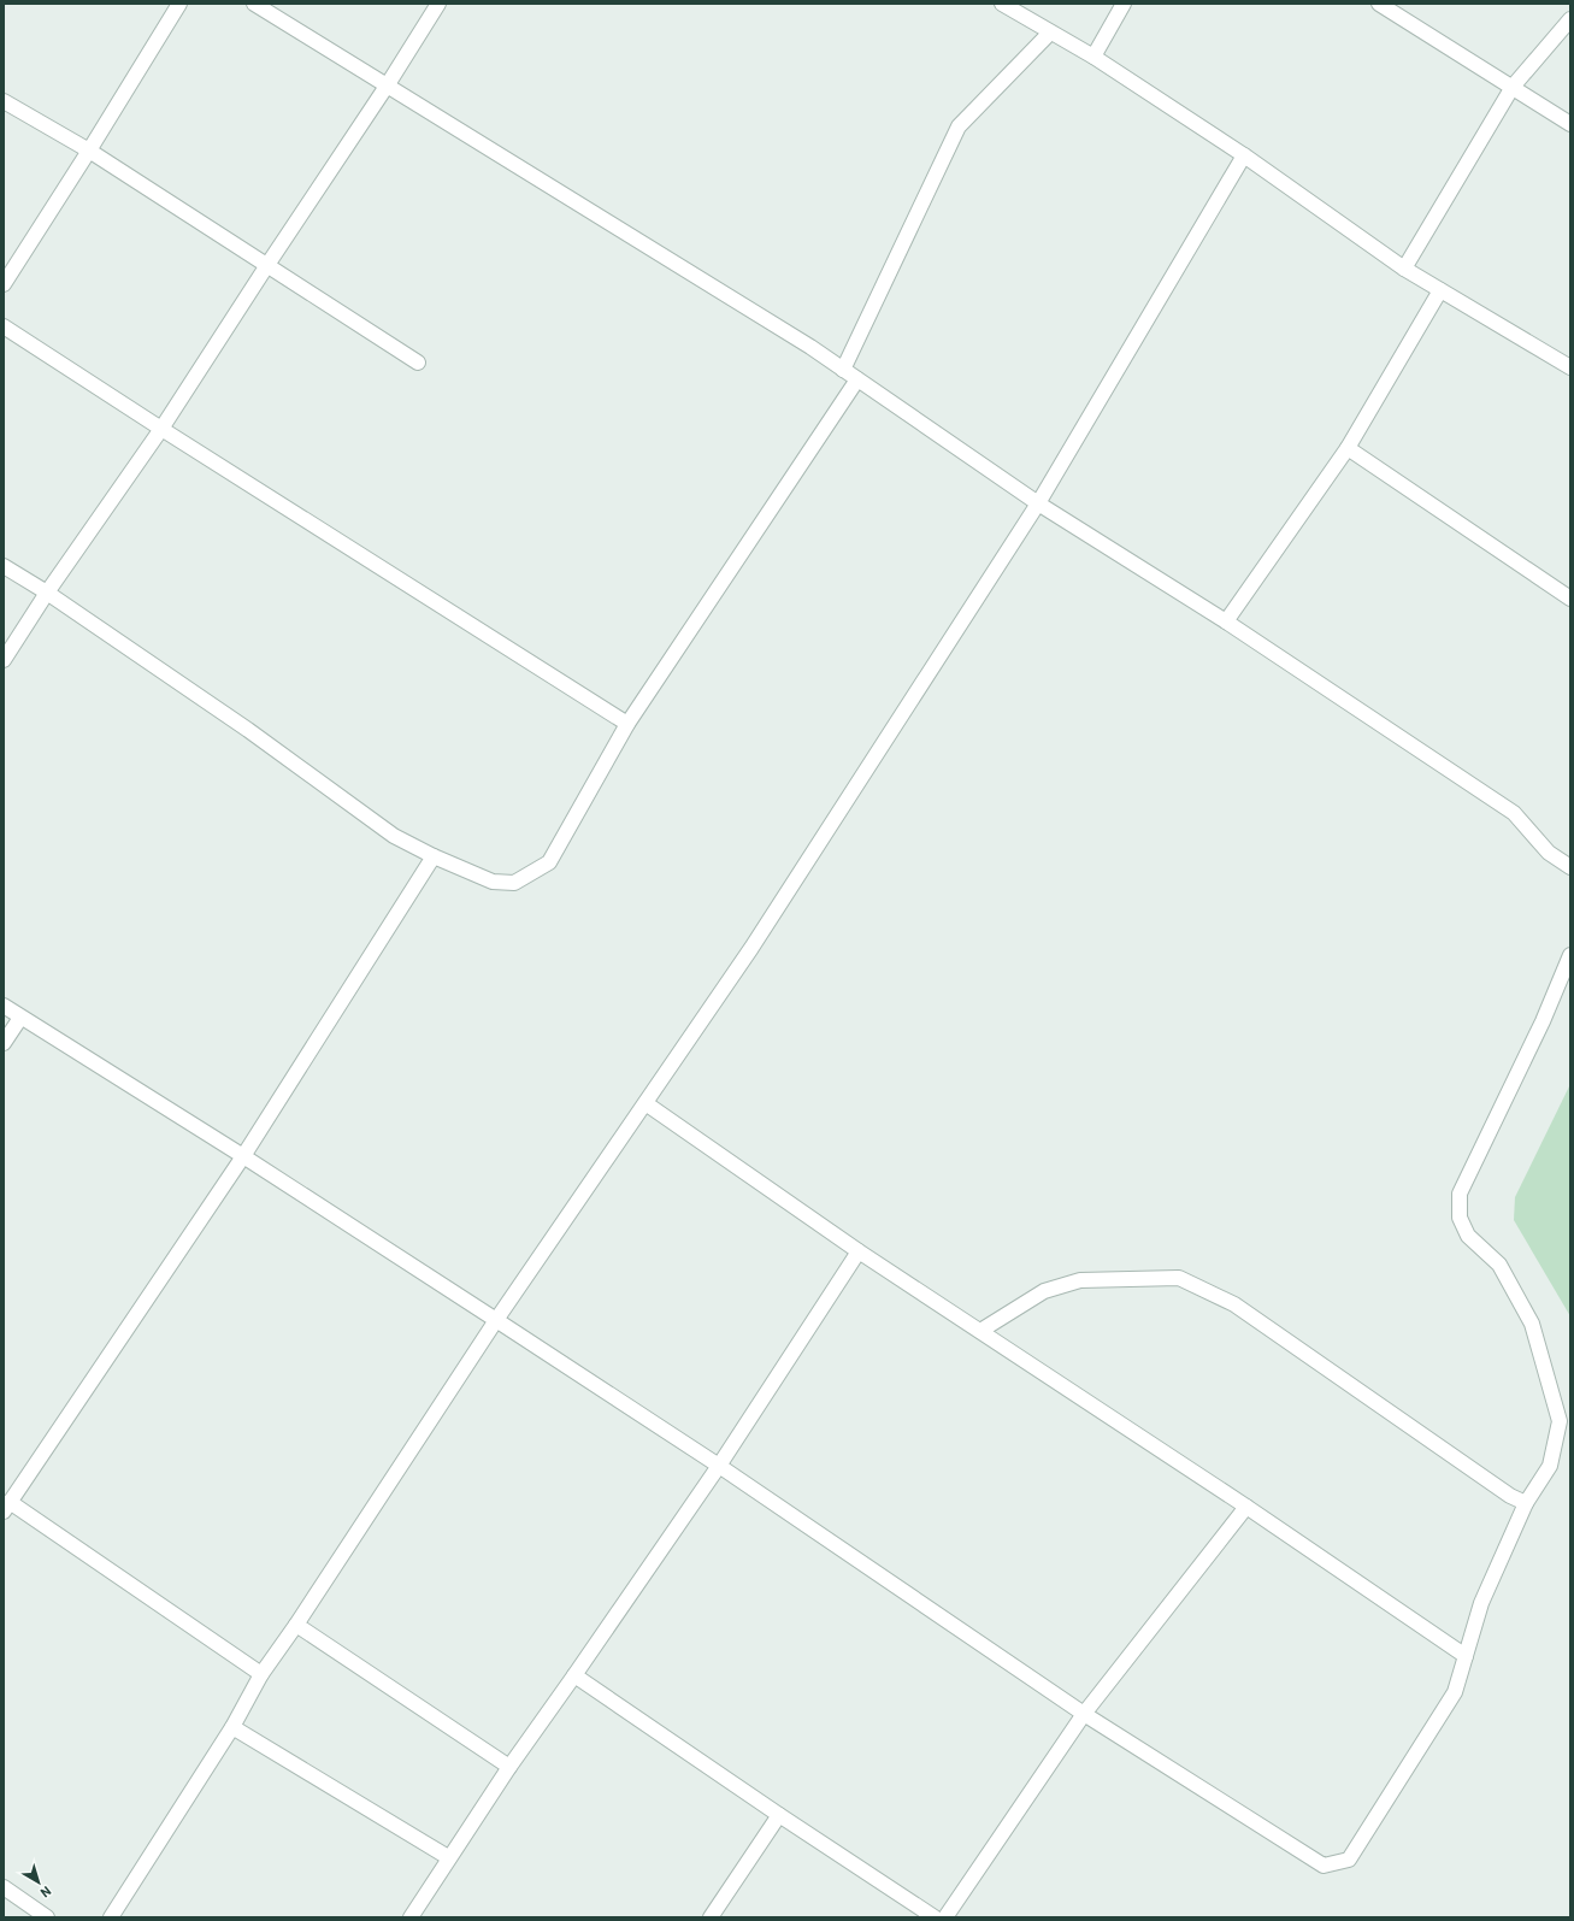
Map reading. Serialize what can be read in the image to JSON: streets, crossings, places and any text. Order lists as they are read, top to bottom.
{
  "north": "bottom right"
}
